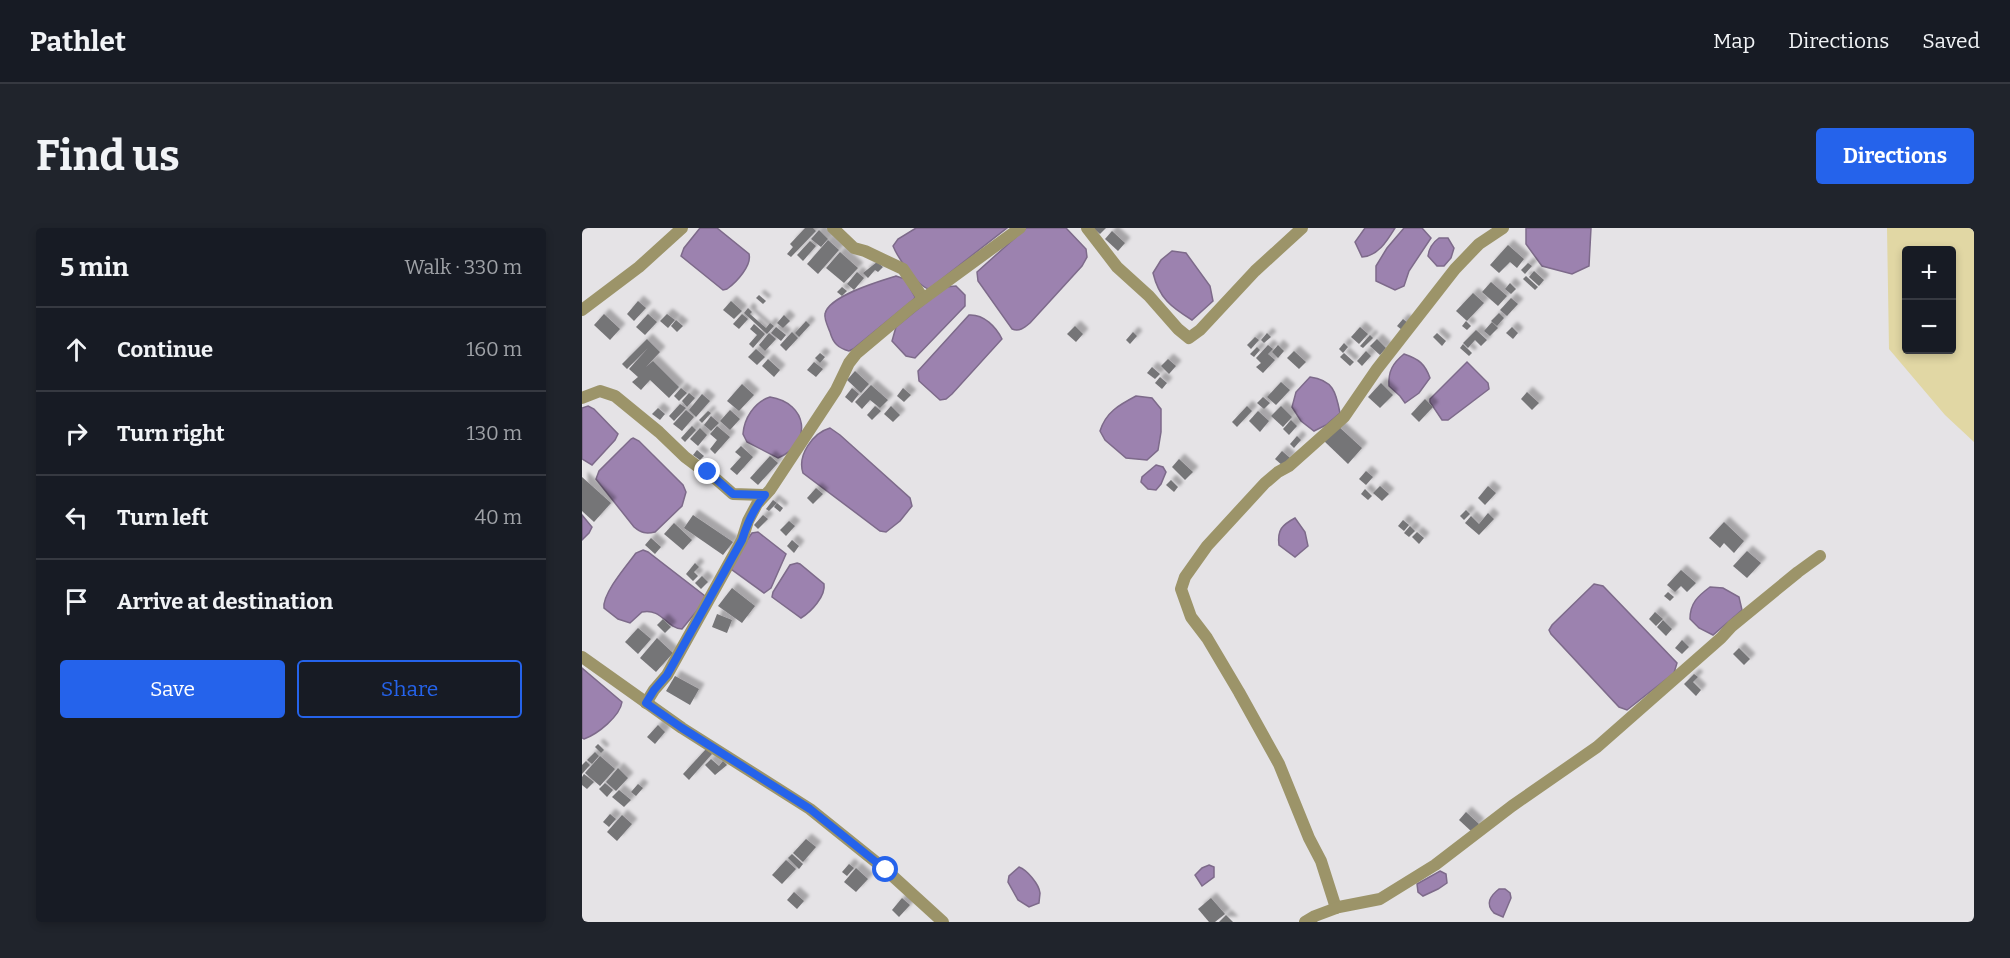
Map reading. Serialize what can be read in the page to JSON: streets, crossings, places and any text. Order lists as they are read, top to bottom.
{
  "page": {
    "header": "Pathlet",
    "nav": ["Map", "Directions", "Saved"],
    "buttons": [
      "Directions",
      ["Save", "Share"]
    ],
    "title": "Find us",
    "heading": ["5 min", "Walk · 330 m"],
    "map_buttons": ["+", "−"],
    "list": [
      ["Continue", "160 m"],
      ["Turn right", "130 m"],
      ["Turn left", "40 m"],
      "Arrive at destination"
    ]
  }
}
